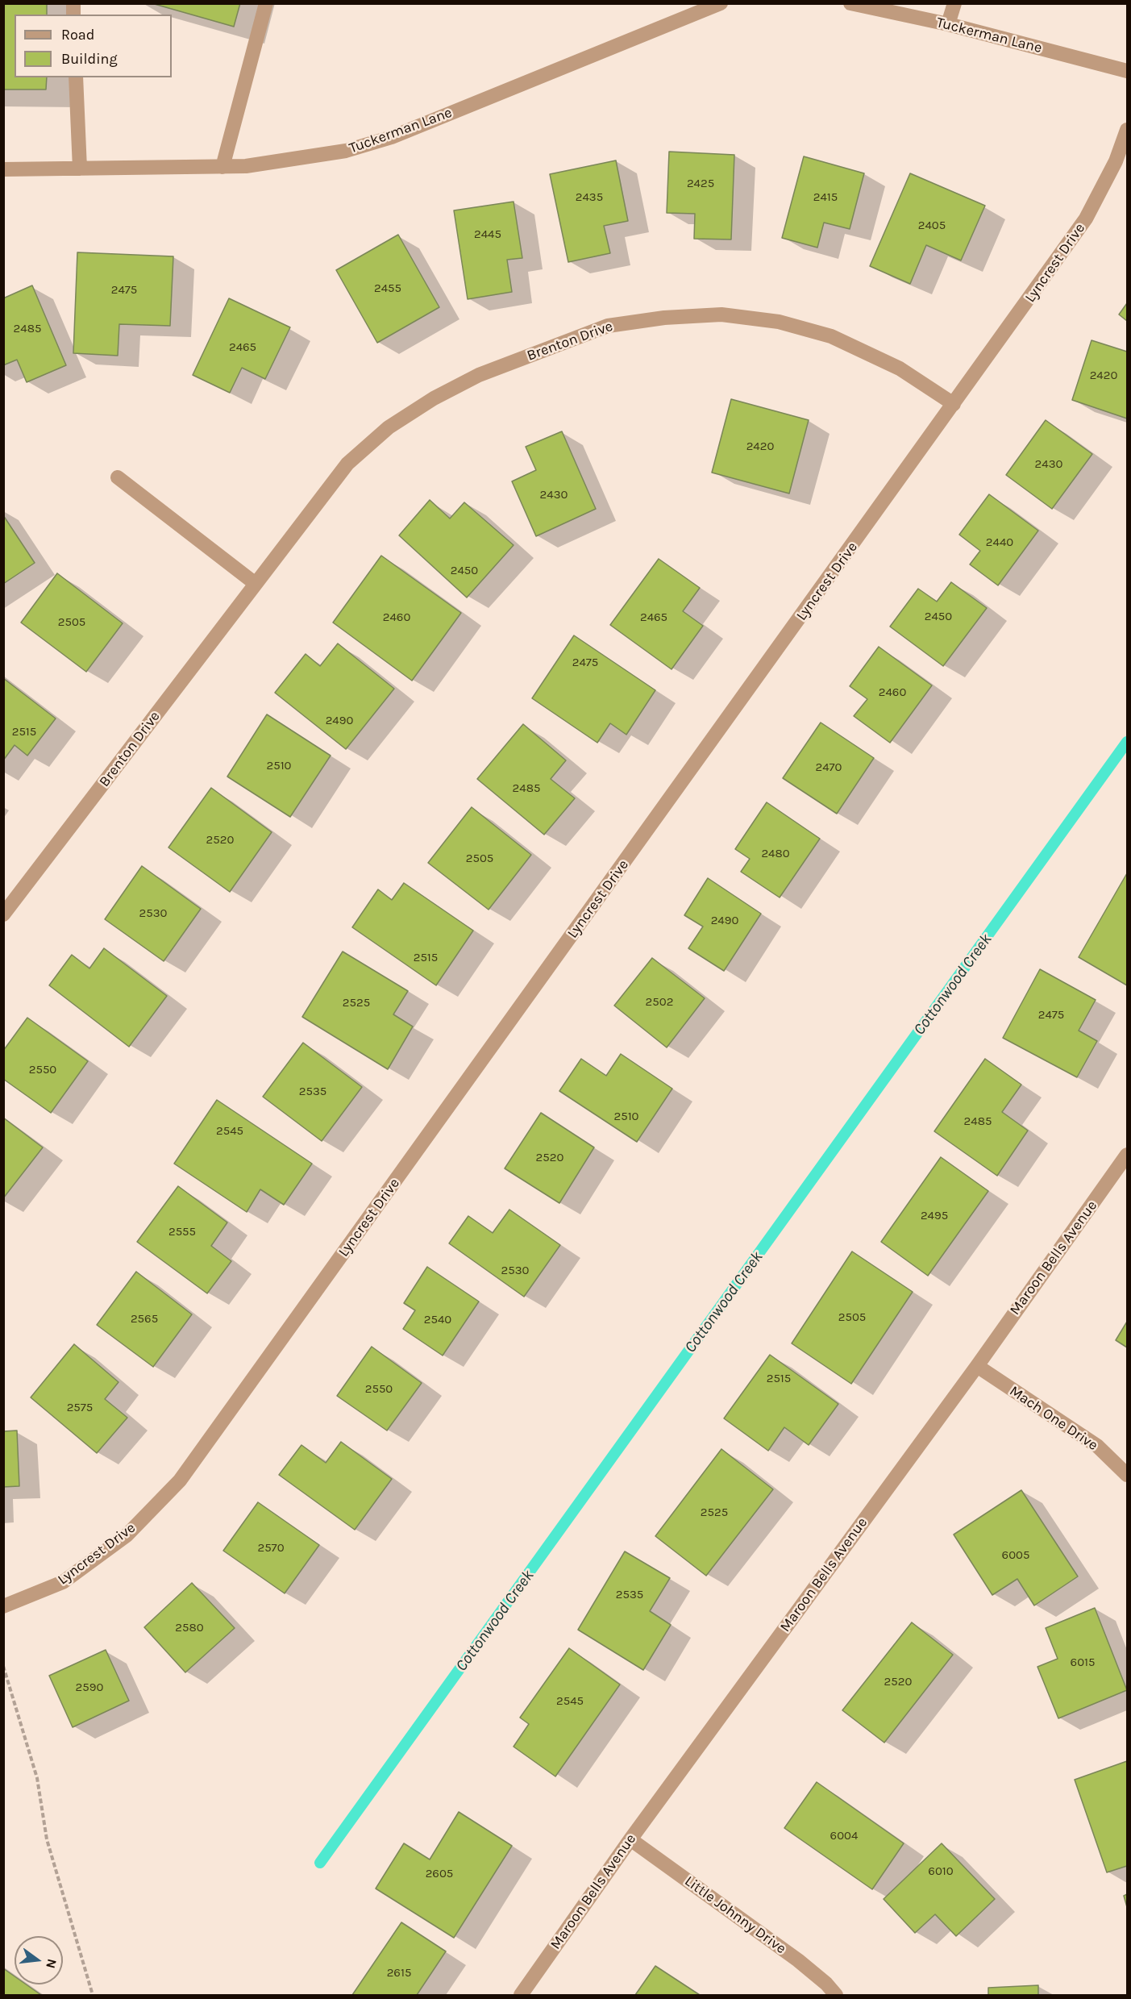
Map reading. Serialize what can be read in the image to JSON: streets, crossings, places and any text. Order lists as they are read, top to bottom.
{
  "streets": {
    "street": [
      "Tuckerman Lane",
      "Lyncrest Drive",
      "Brenton Drive",
      "Maroon Bells Avenue",
      "Mach One Drive",
      "Little Johnny Drive"
    ]
  },
  "crossings": [
    ["Lyncrest Drive", "Brenton Drive"],
    ["Maroon Bells Avenue", "Mach One Drive"],
    ["Maroon Bells Avenue", "Little Johnny Drive"]
  ],
  "water": ["Cottonwood Creek"],
  "house_numbers": [
    "2425",
    "2435",
    "2415",
    "2405",
    "2445",
    "2455",
    "2475",
    "2485",
    "2465",
    "2420",
    "2420",
    "2430",
    "2430",
    "2440",
    "2450",
    "2450",
    "2460",
    "2465",
    "2505",
    "2475",
    "2460",
    "2490",
    "2515",
    "2510",
    "2470",
    "2485",
    "2520",
    "2480",
    "2505",
    "2530",
    "2490",
    "2515",
    "2502",
    "2525",
    "2475",
    "2550",
    "2535",
    "2510",
    "2485",
    "2545",
    "2520",
    "2495",
    "2555",
    "2530",
    "2505",
    "2565",
    "2540",
    "2515",
    "2550",
    "2575",
    "2525",
    "2570",
    "6005",
    "2535",
    "2580",
    "6015",
    "2520",
    "2590",
    "2545",
    "6004",
    "6010",
    "2605",
    "2615"
  ],
  "legend": ["Road", "Building"],
  "north": "right"
}
